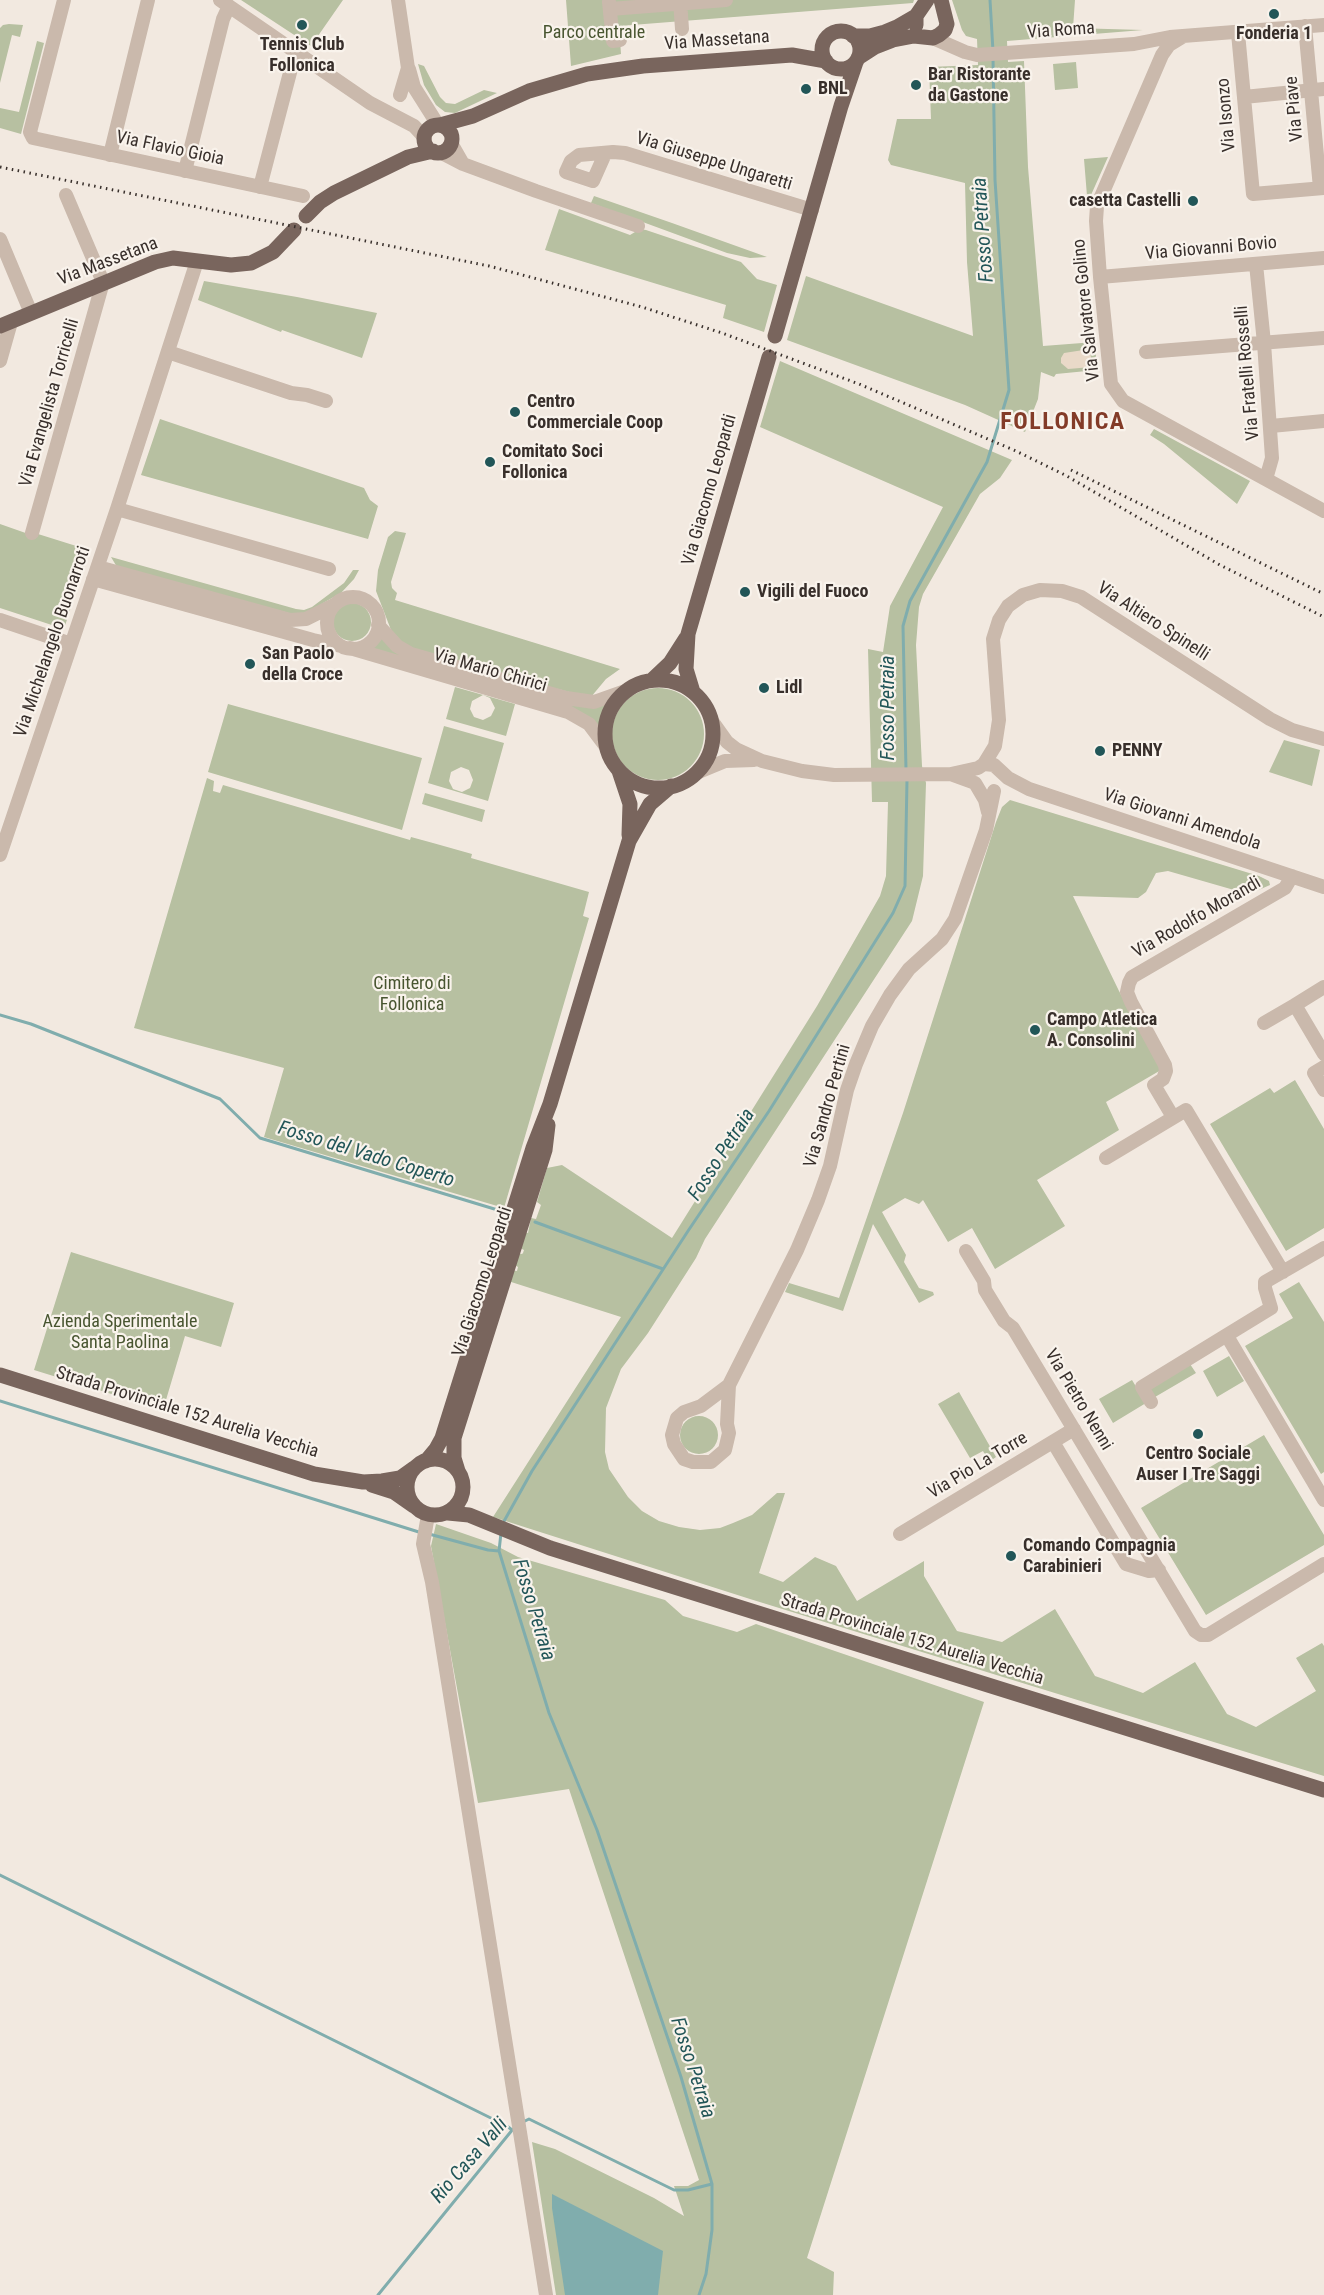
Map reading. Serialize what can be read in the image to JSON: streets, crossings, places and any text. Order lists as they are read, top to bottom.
{
  "streets": {
    "main road": ["Via Massetana", "Via Giacomo Leopardi", "Strada Provinciale 152 Aurelia Vecchia"],
    "street": [
      "Via Roma",
      "Via Piave",
      "Via Isonzo",
      "Via Flavio Gioia",
      "Via Giuseppe Ungaretti",
      "Via Giovanni Bovio",
      "Via Salvatore Golino",
      "Via Fratelli Rosselli",
      "Via Evangelista Torricelli",
      "Via Altiero Spinelli",
      "Via Michelangelo Buonarroti",
      "Via Mario Chirici",
      "Via Giovanni Amendola",
      "Via Rodolfo Morandi",
      "Via Sandro Pertini",
      "Via Pietro Nenni",
      "Via Pio La Torre"
    ]
  },
  "crossings": [
    ["Via Roma", "Via Piave"],
    ["Via Roma", "Via Isonzo"],
    ["Via Roma", "Via Salvatore Golino"],
    ["Via Massetana", "Via Evangelista Torricelli"],
    ["Via Massetana", "Via Michelangelo Buonarroti"],
    ["Via Piave", "Via Isonzo"],
    ["Via Giovanni Bovio", "Via Salvatore Golino"],
    ["Via Giovanni Bovio", "Via Fratelli Rosselli"],
    ["Via Salvatore Golino", "Via Fratelli Rosselli"],
    ["Via Giacomo Leopardi", "Via Mario Chirici"],
    ["Via Giacomo Leopardi", "Via Giovanni Amendola"],
    ["Via Giacomo Leopardi", "Strada Provinciale 152 Aurelia Vecchia"],
    ["Via Altiero Spinelli", "Via Giovanni Amendola"],
    ["Via Altiero Spinelli", "Via Sandro Pertini"],
    ["Via Michelangelo Buonarroti", "Via Mario Chirici"],
    ["Via Mario Chirici", "Via Giovanni Amendola"],
    ["Via Giovanni Amendola", "Via Rodolfo Morandi"],
    ["Via Giovanni Amendola", "Via Sandro Pertini"],
    ["Via Pietro Nenni", "Via Pio La Torre"]
  ],
  "districts": ["FOLLONICA"],
  "water": ["Fosso Petraia", "Fosso del Vado Coperto", "Rio Casa Valli"],
  "parks": ["Parco centrale", "Cimitero di Follonica", "Azienda Sperimentale Santa Paolina"],
  "places": [
    "Fonderia 1",
    "Tennis Club Follonica",
    "Bar Ristorante da Gastone",
    "BNL",
    "casetta Castelli",
    "Centro Commerciale Coop",
    "Comitato Soci Follonica",
    "Vigili del Fuoco",
    "San Paolo della Croce",
    "Lidl",
    "PENNY",
    "Campo Atletica A. Consolini",
    "Centro Sociale Auser I Tre Saggi",
    "Comando Compagnia Carabinieri"
  ]
}
